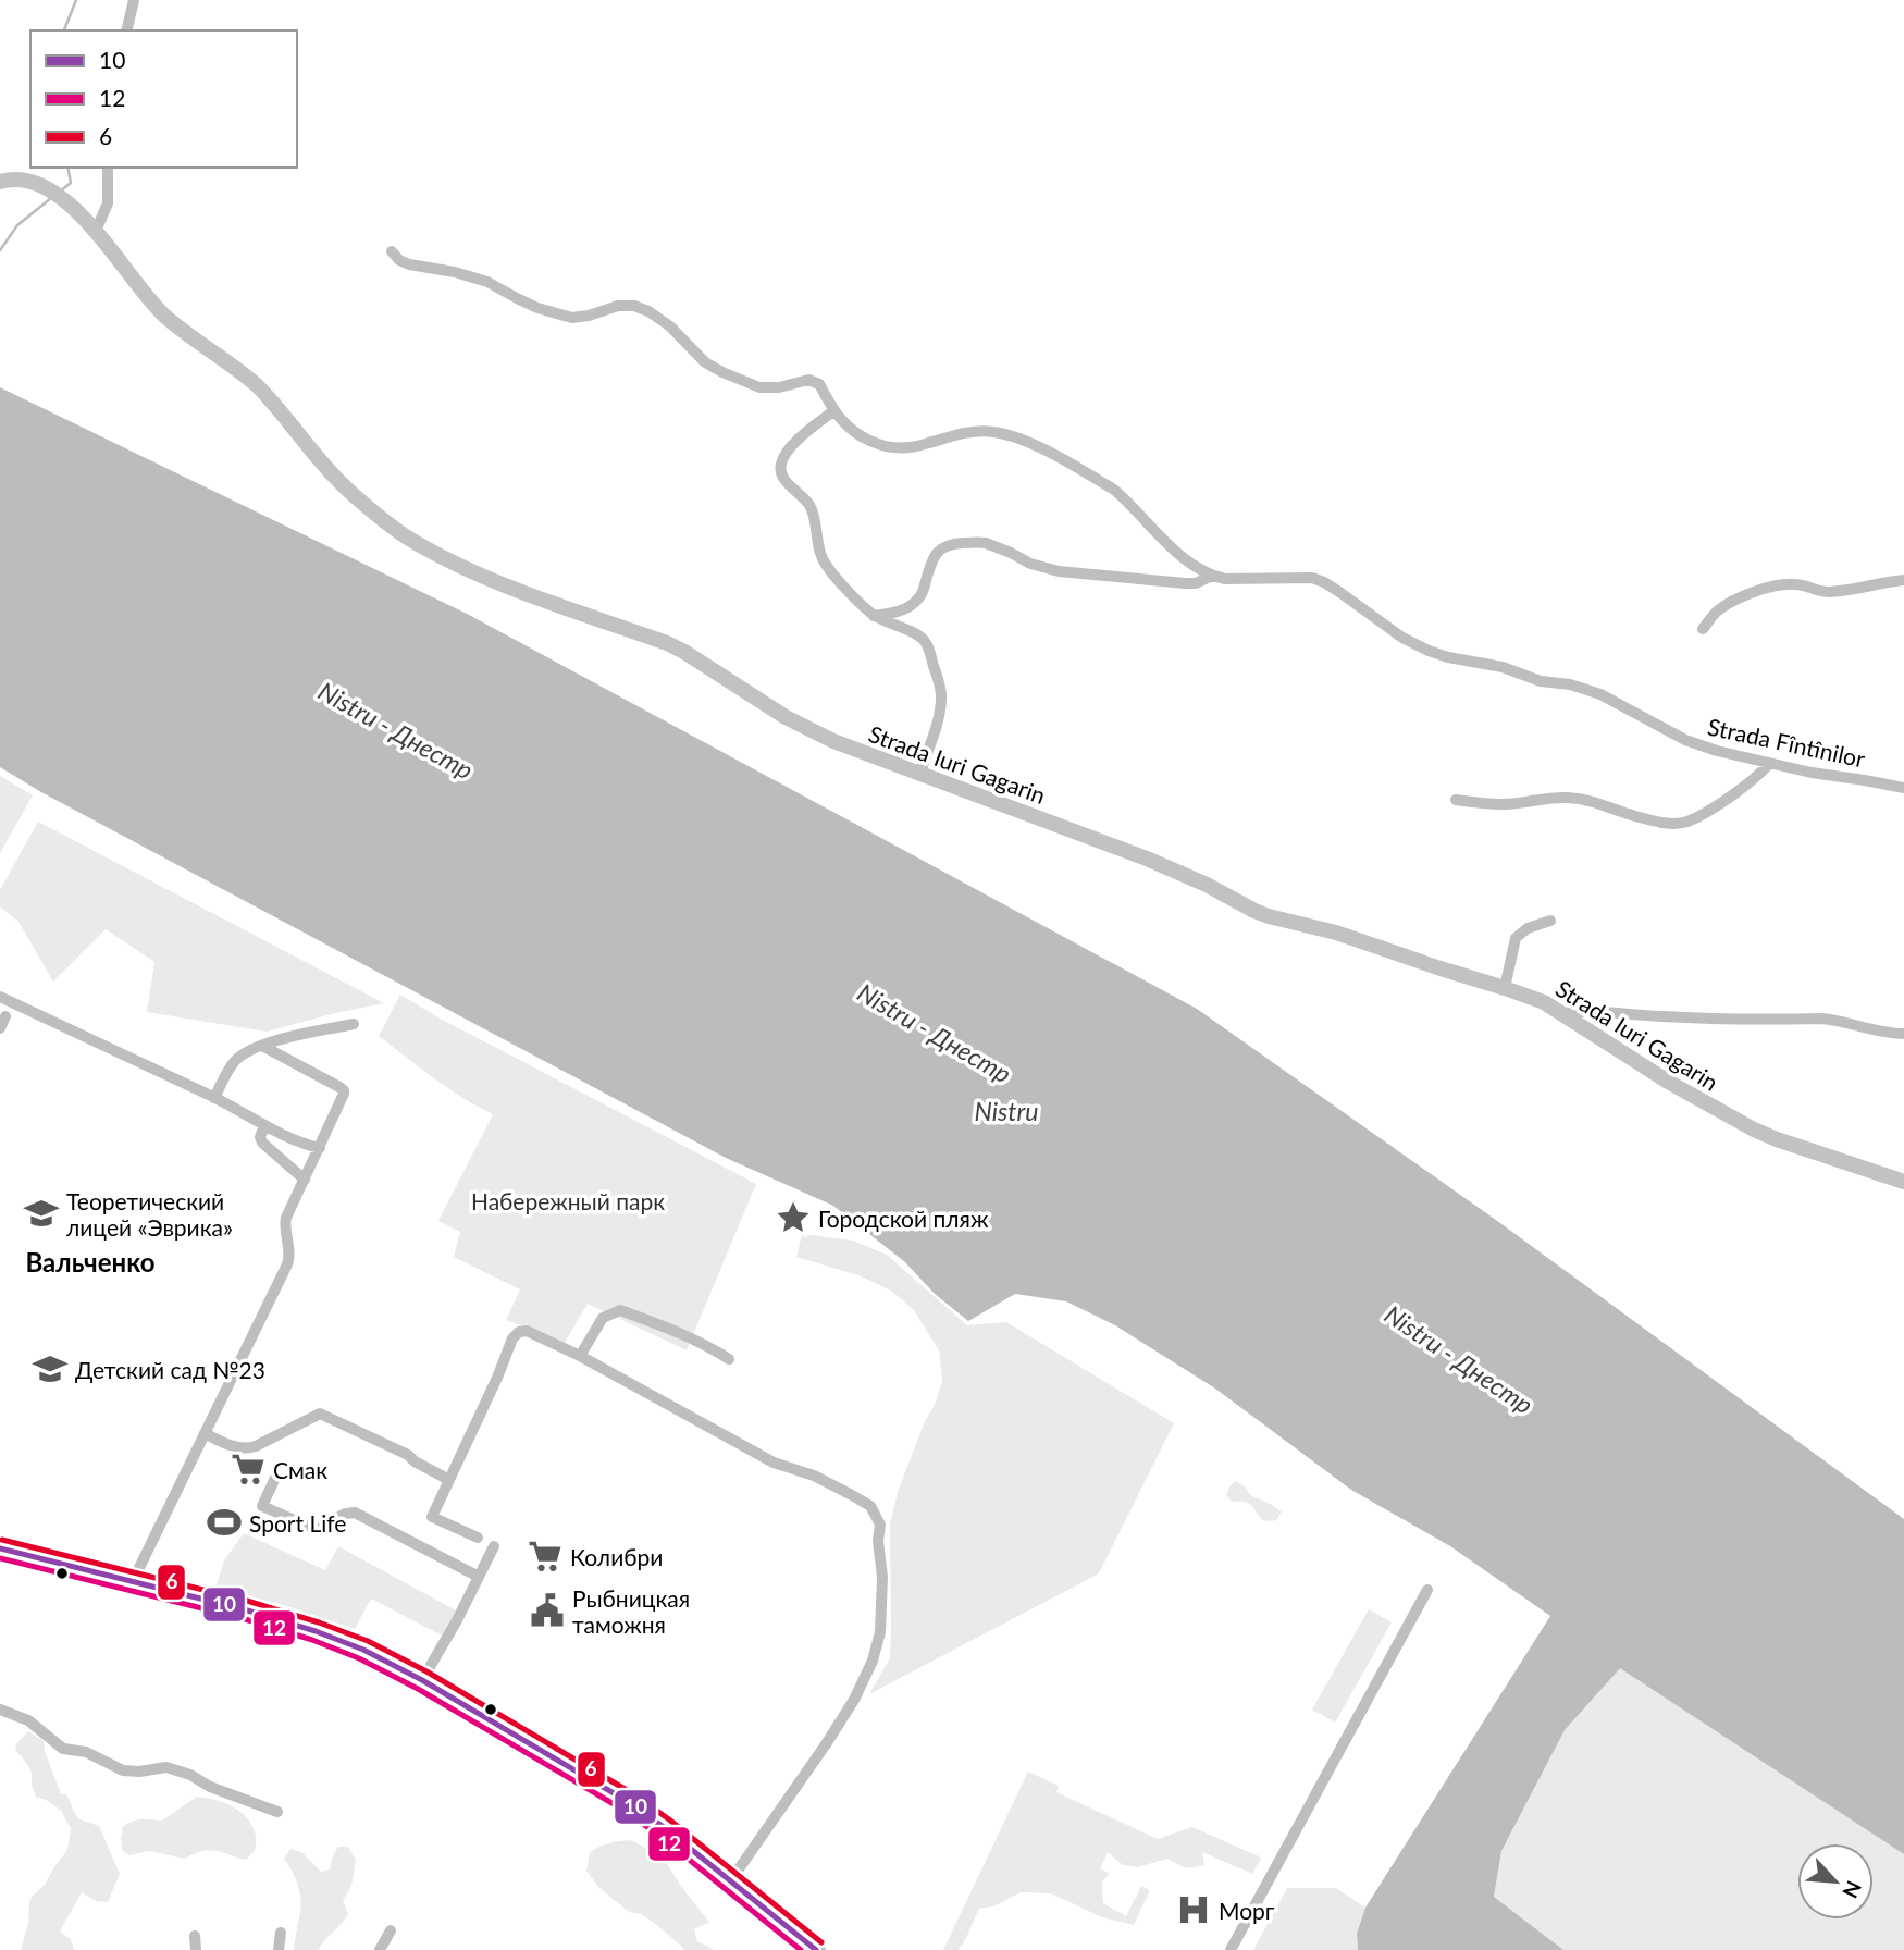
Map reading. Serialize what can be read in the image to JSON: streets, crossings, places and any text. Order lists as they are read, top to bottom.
{
  "streets": {
    "main road": ["Strada Iuri Gagarin"],
    "street": ["Strada Fîntînilor"]
  },
  "districts": ["Вальченко"],
  "water": ["Nistru - Днестр", "Nistru"],
  "parks": ["Набережный парк"],
  "places": {
    "school or university": ["Теоретический лицей «Эврика»", "Детский сад №23"],
    "place": ["Городской пляж"],
    "supermarket": ["Смак", "Колибри"],
    "sports": ["Sport Life"],
    "public building": ["Рыбницкая таможня"],
    "hospital": ["Морг"]
  },
  "lines": ["transit line 6", "transit line 10", "transit line 12"],
  "legend": ["10", "12", "6"],
  "north": "bottom right"
}
